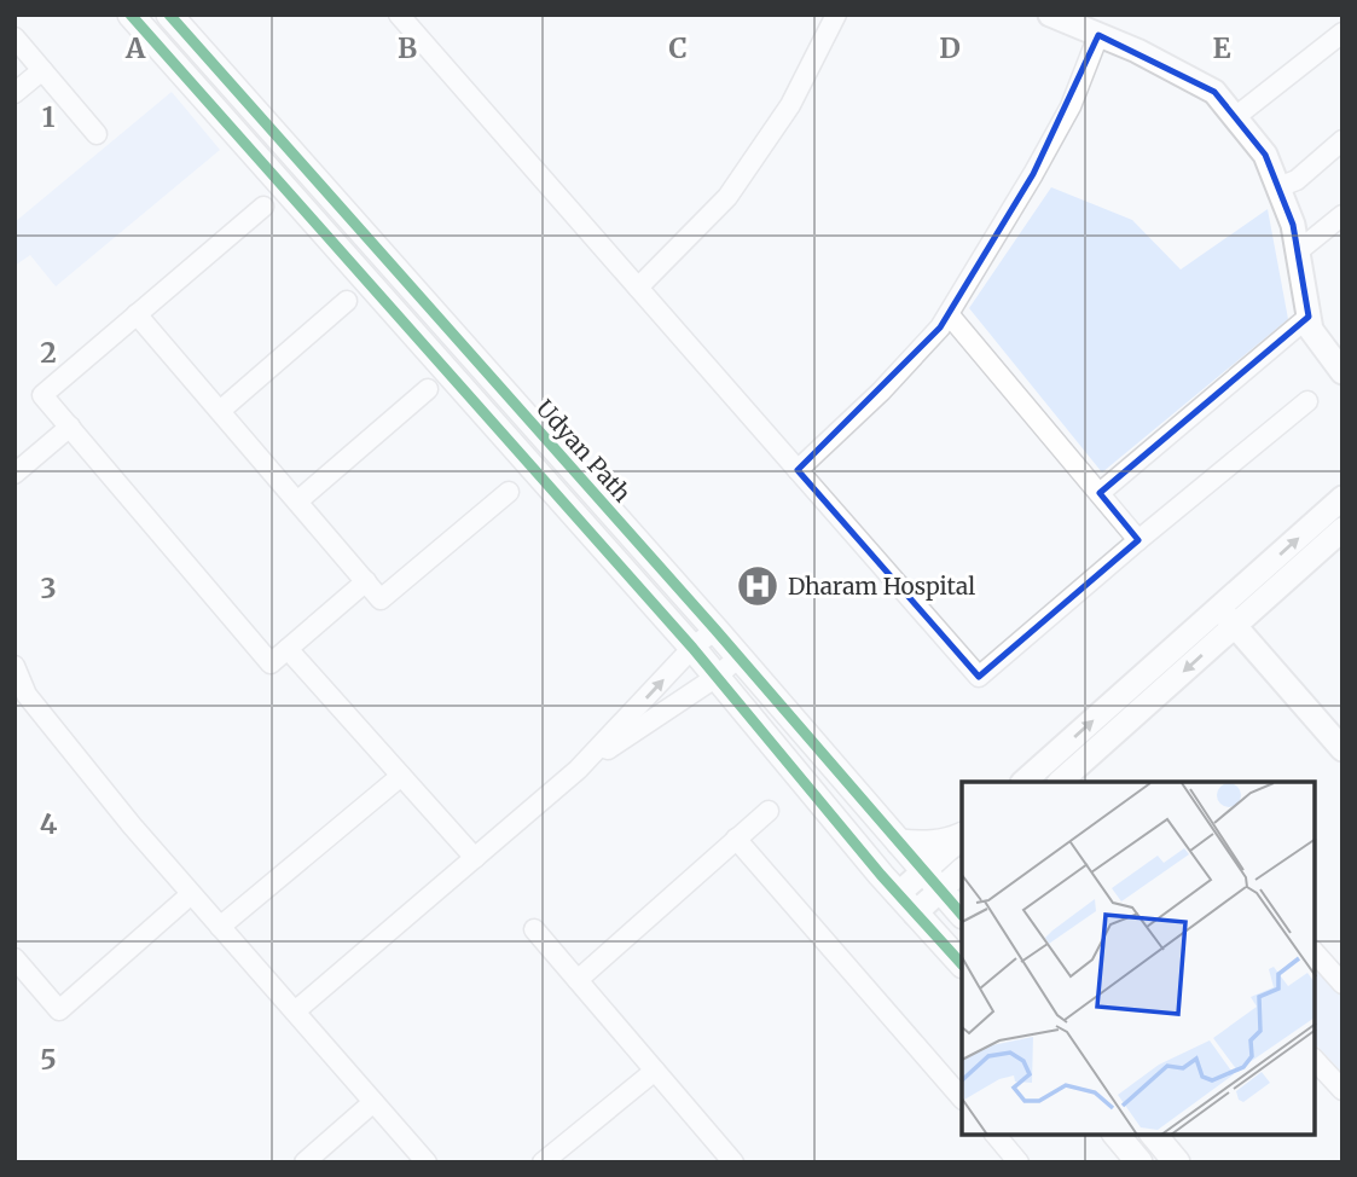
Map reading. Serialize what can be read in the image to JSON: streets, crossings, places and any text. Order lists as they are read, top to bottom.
{
  "streets": {
    "main road": ["Udyan Path"]
  },
  "places": {
    "hospital": ["Dharam Hospital"]
  },
  "grid": {
    "columns": [
      "A",
      "B",
      "C",
      "D",
      "E"
    ],
    "rows": [
      "1",
      "2",
      "3",
      "4",
      "5"
    ]
  }
}
